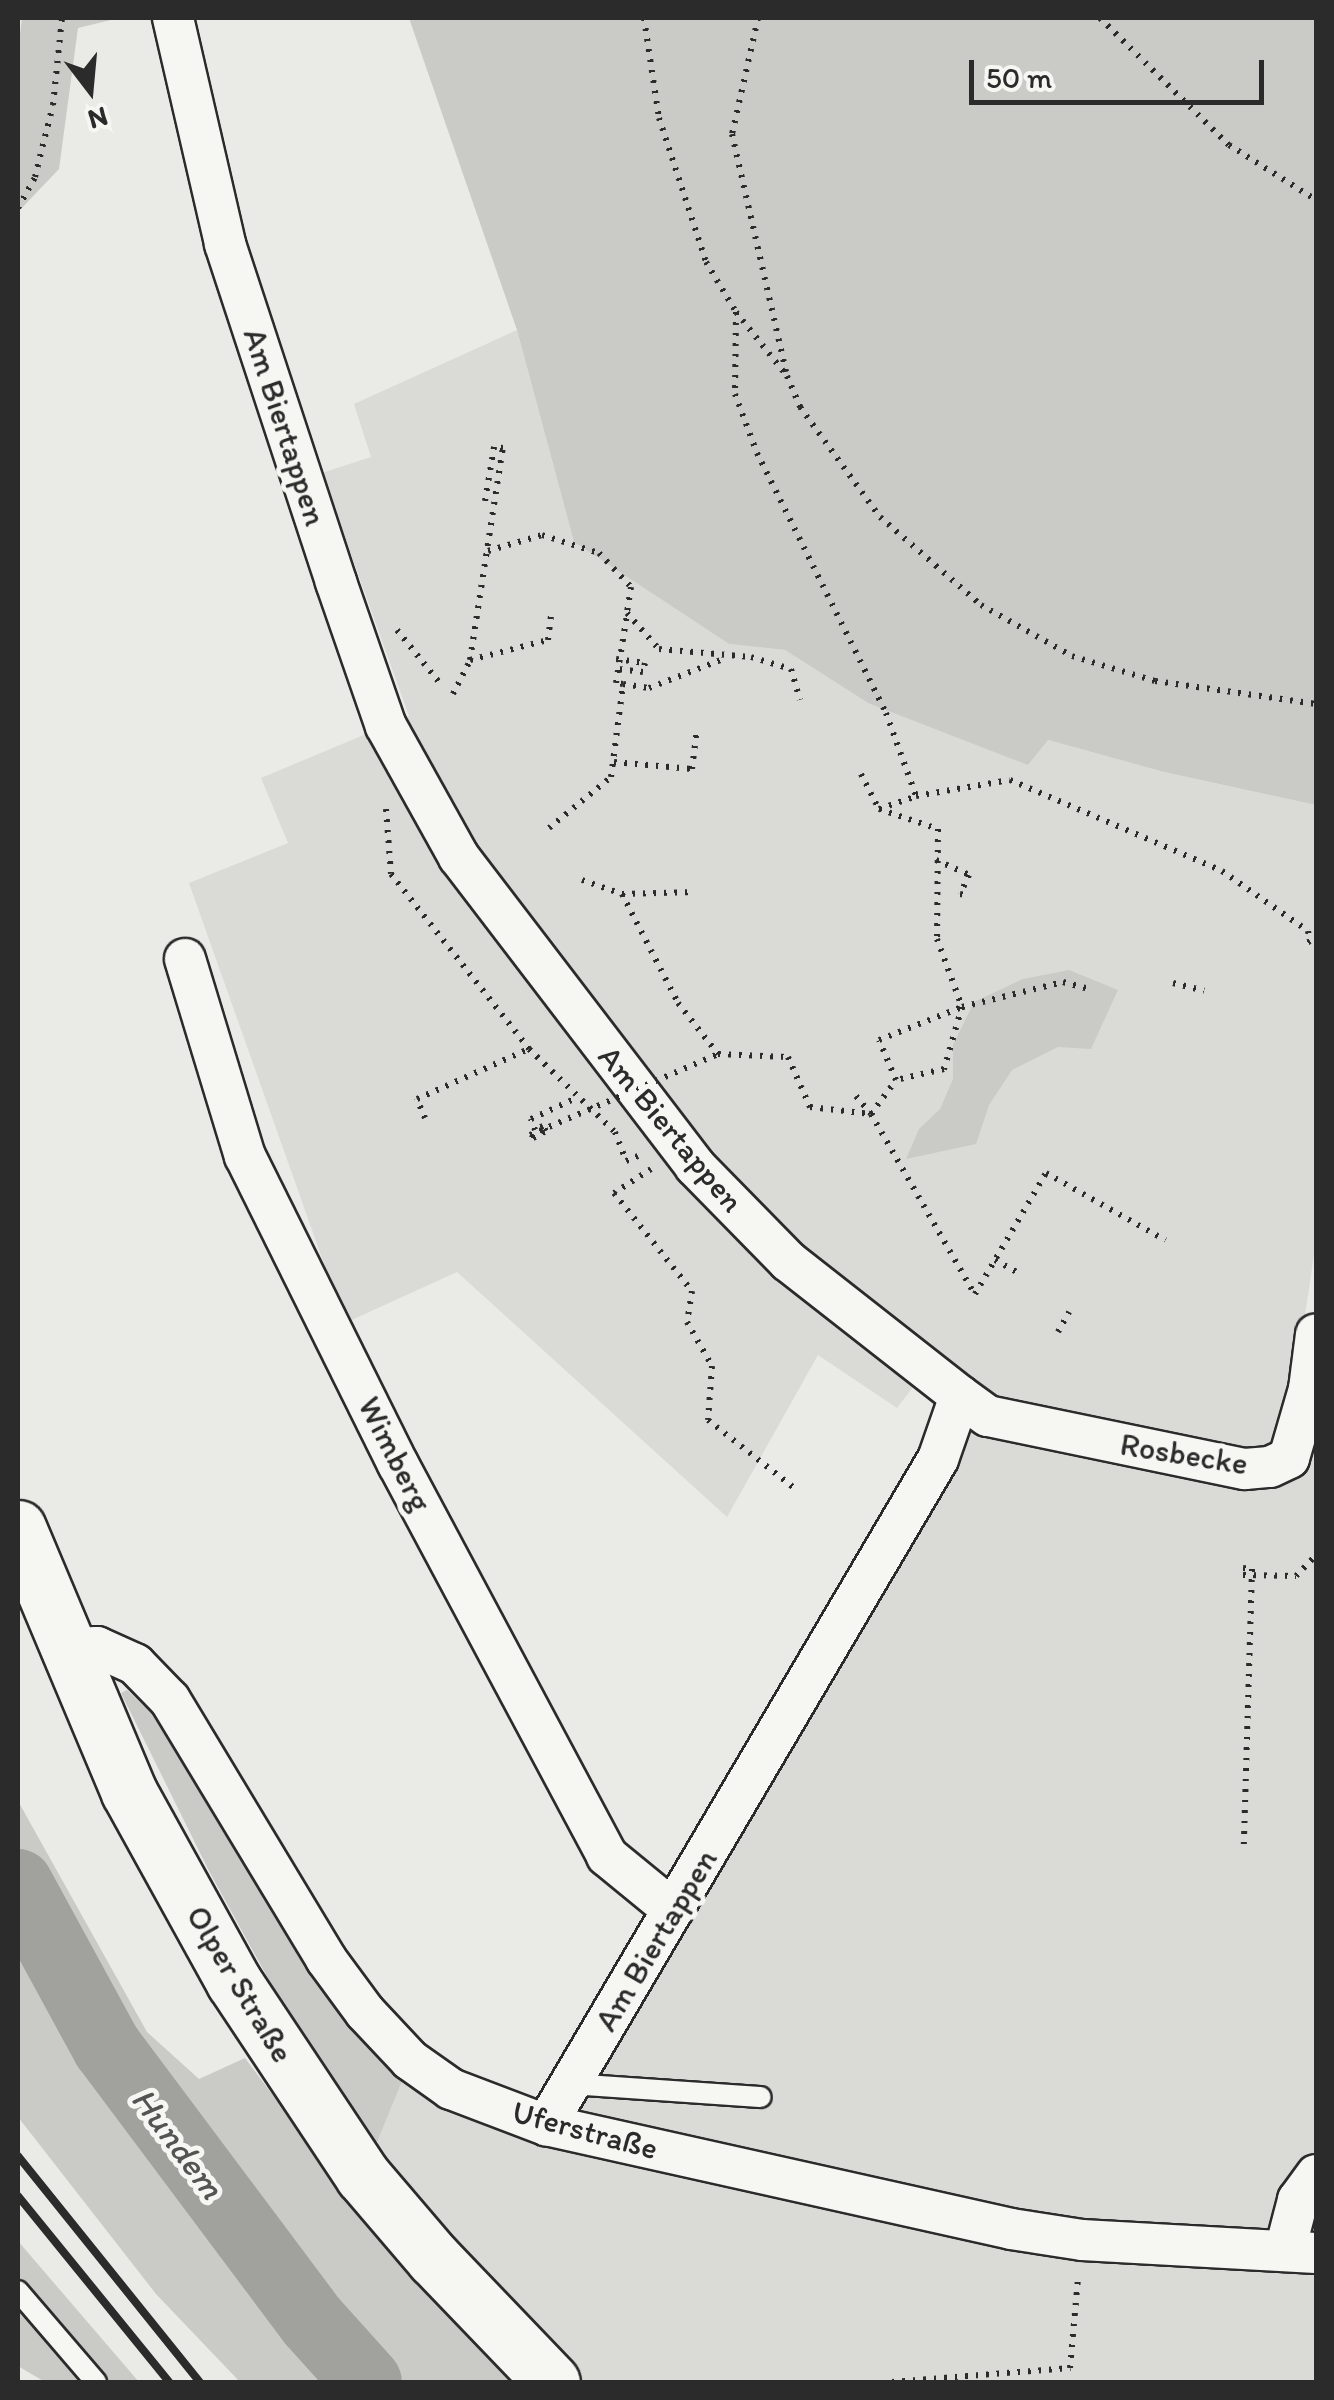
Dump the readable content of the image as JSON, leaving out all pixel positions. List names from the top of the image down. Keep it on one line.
{"streets":{"main road":["Olper Straße"],"street":["Am Biertappen","Wimberg","Rosbecke","Uferstraße"]},"crossings":[["Am Biertappen","Wimberg"],["Am Biertappen","Rosbecke"],["Am Biertappen","Uferstraße"],["Olper Straße","Uferstraße"]],"water":["Hundem"],"scale_bar":"50 m","north":"bottom"}
